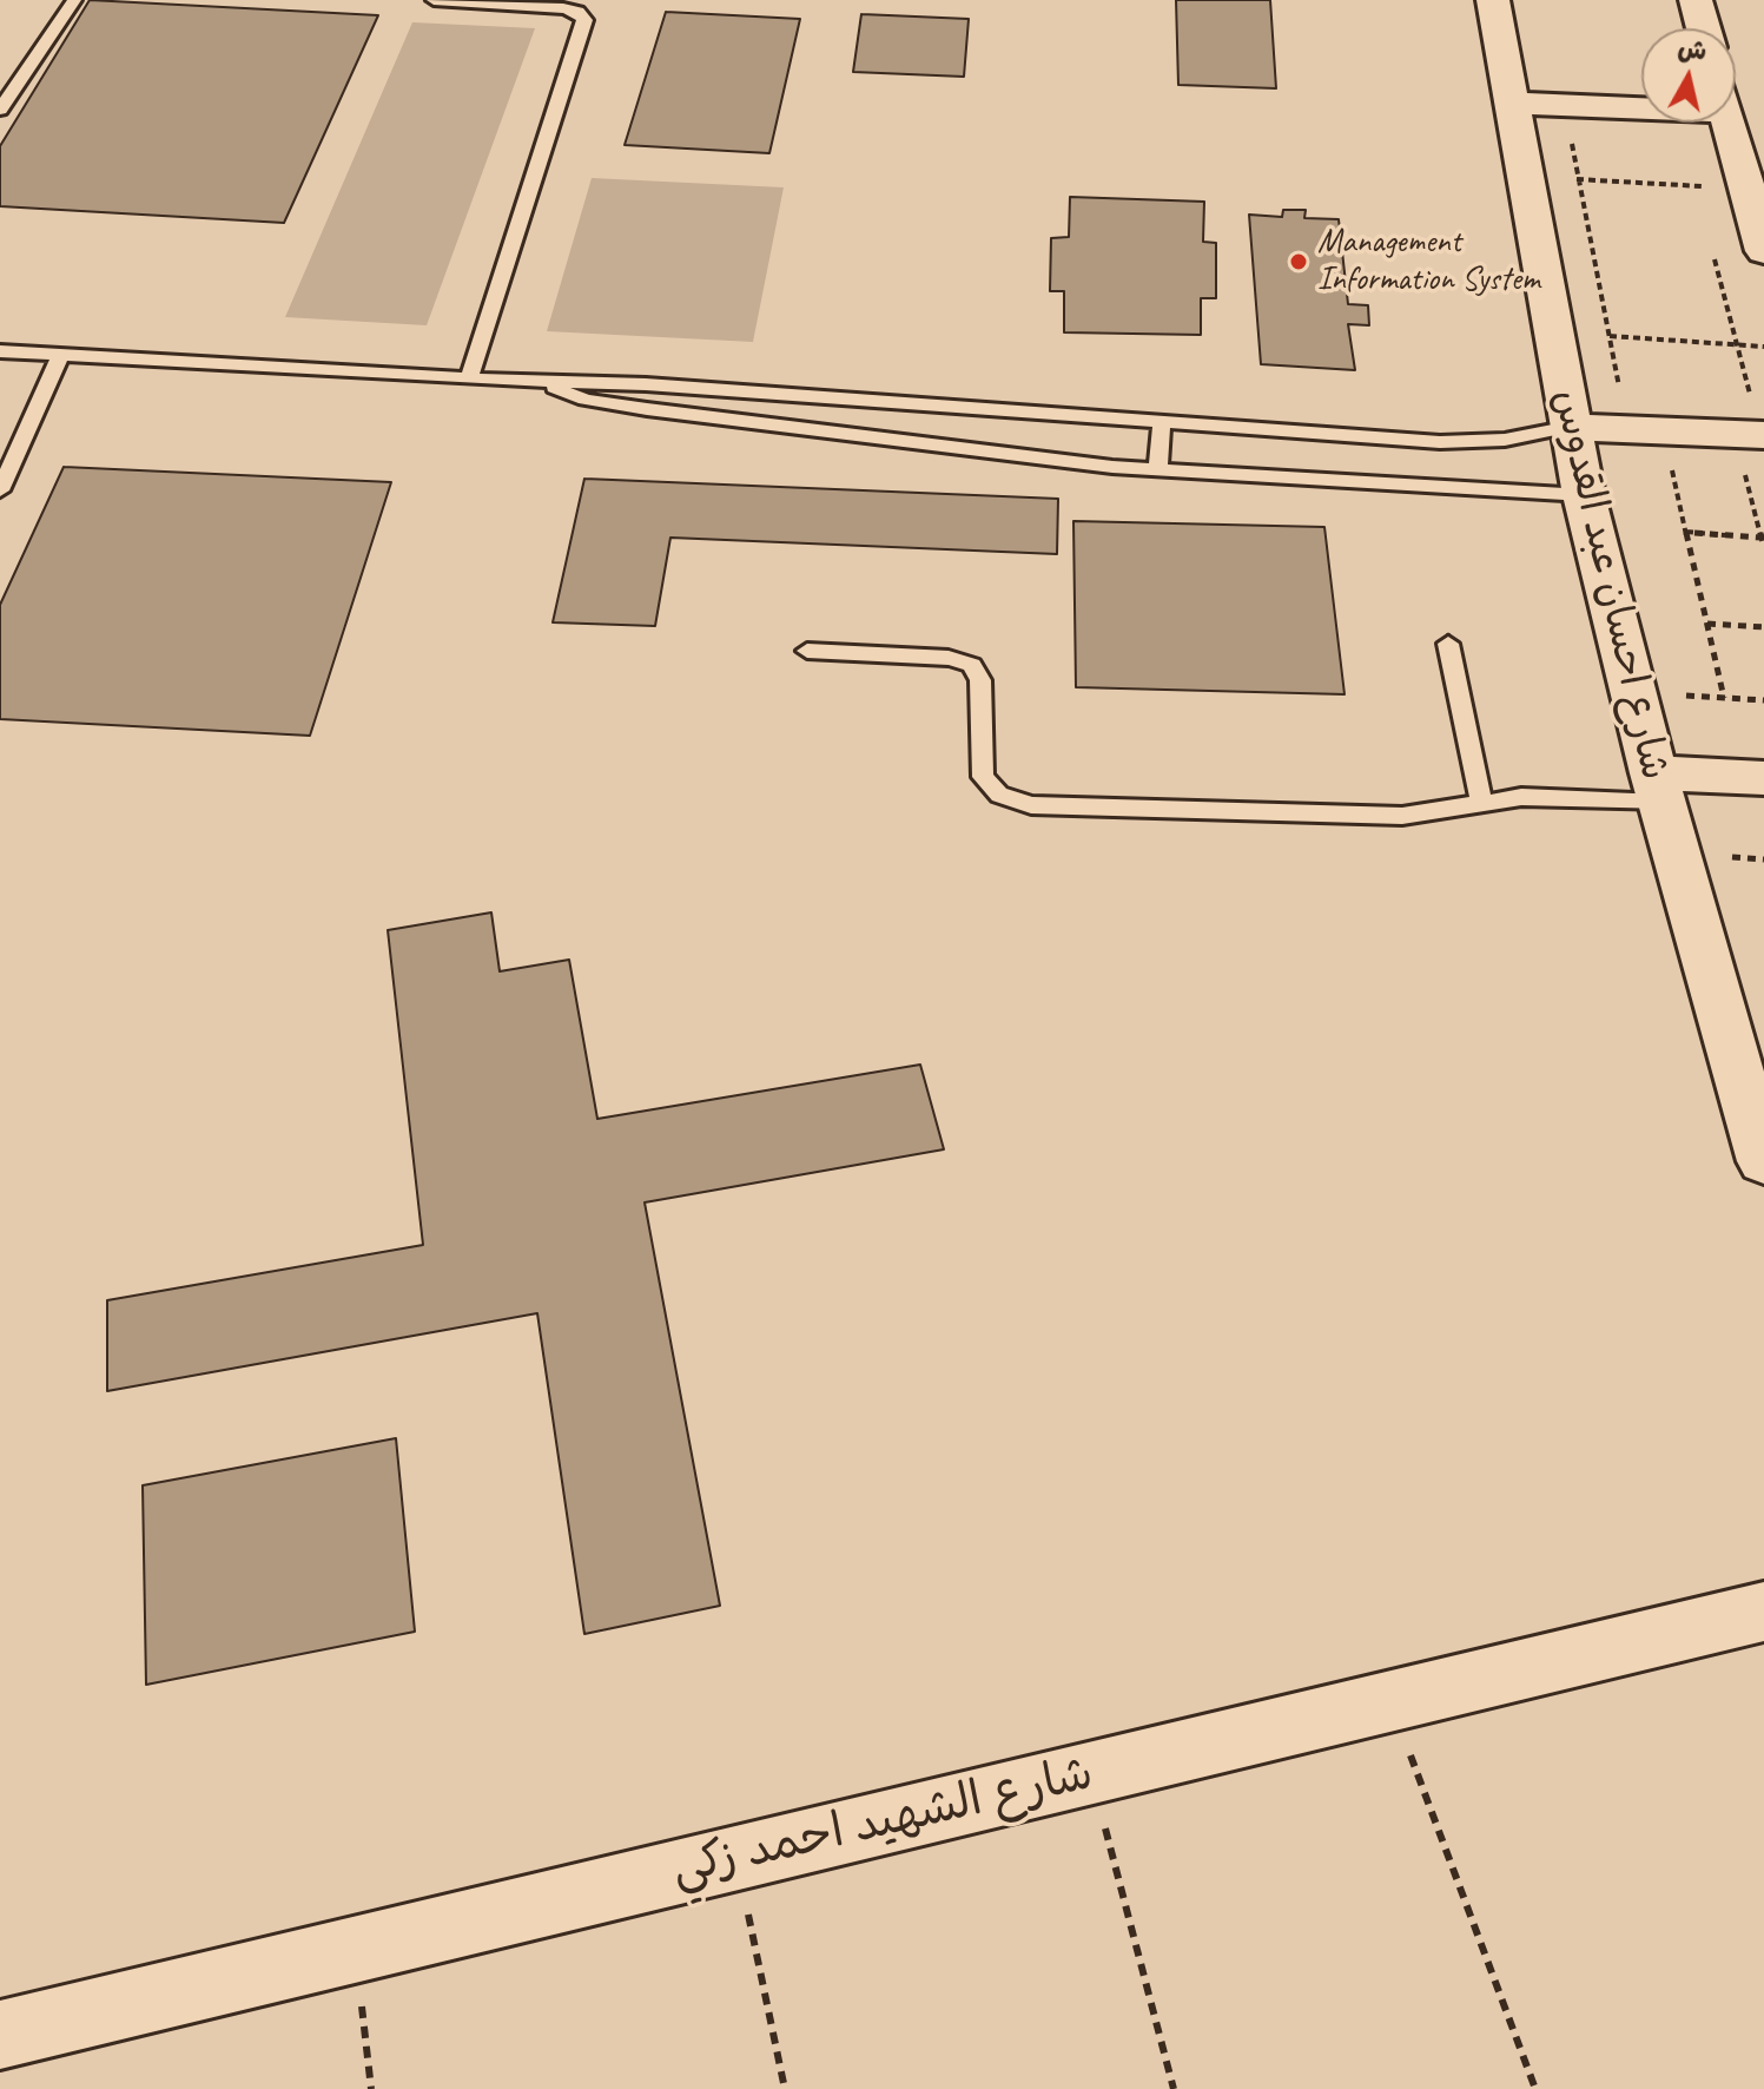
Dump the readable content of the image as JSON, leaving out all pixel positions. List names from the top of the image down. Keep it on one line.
{"streets":{"street":["شارع احسان عبد القدوس","شارع الشهيد احمد زكي"]},"places":["Management Information System"],"north":"top"}
